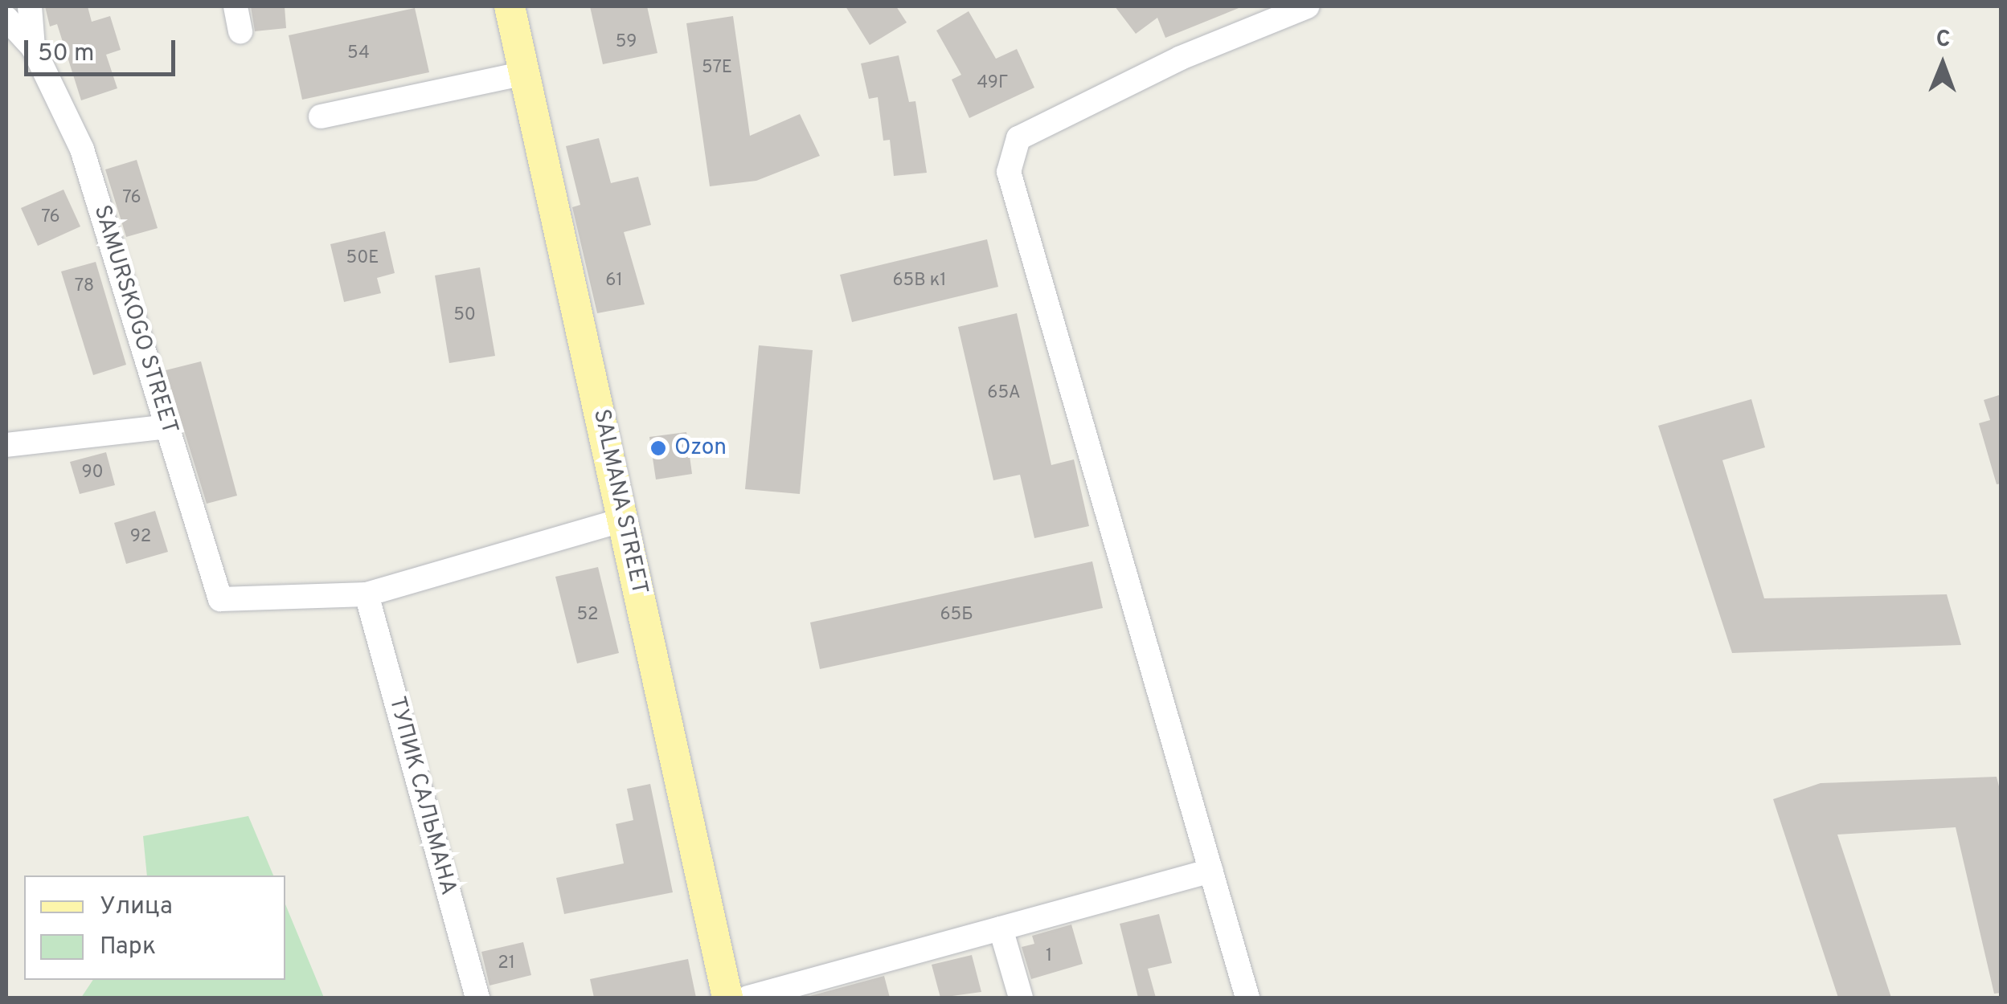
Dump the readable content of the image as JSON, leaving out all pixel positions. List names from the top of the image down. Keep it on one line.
{"streets":{"main road":["SALMANA STREET"],"street":["SAMURSKOGO STREET","ТУПИК САЛЬМАНА"]},"crossings":[["SAMURSKOGO STREET","ТУПИК САЛЬМАНА"]],"places":["Ozon"],"house_numbers":["59","54","57Е","49Г","76","76","50Е","61","65В к1","78","50","65А","90","92","52","65Б","1","21"],"legend":["Улица","Парк"],"scale_bar":"50 m","north":"top"}
